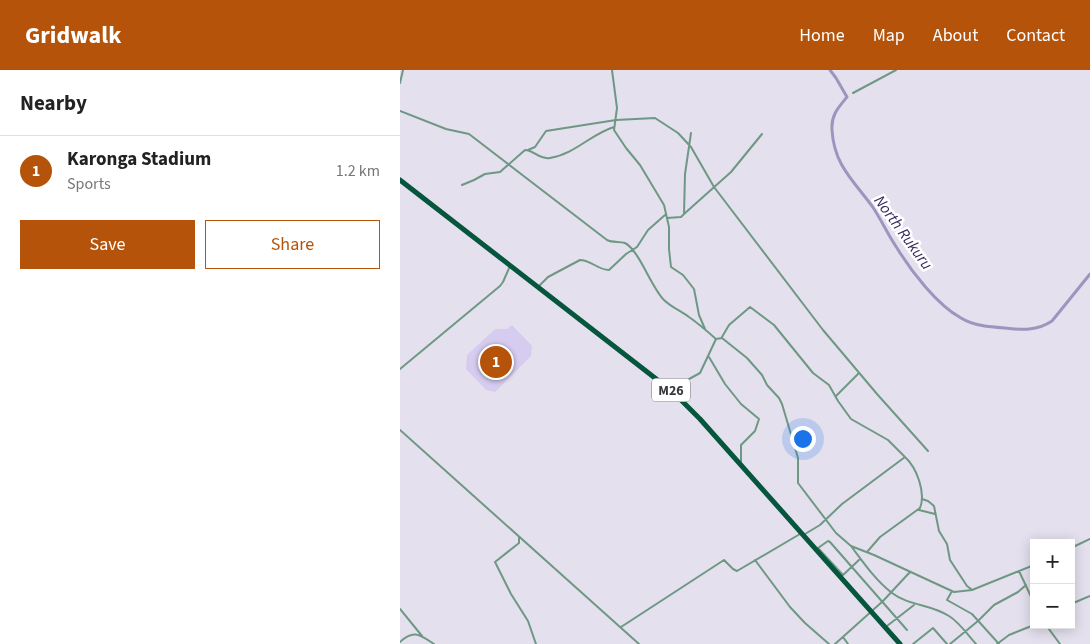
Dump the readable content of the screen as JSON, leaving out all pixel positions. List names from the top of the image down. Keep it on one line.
{"streets":{"main road":["M26"]},"water":["North Rukuru"],"page":{"header":"Gridwalk","nav":["Home","Map","About","Contact"],"heading":"Nearby","list":[{"mark":"1","name":"Karonga Stadium","note":"Sports","value":"1.2 km"}],"buttons":["Save","Share"],"pins":"1","map_buttons":["+","−"]}}
